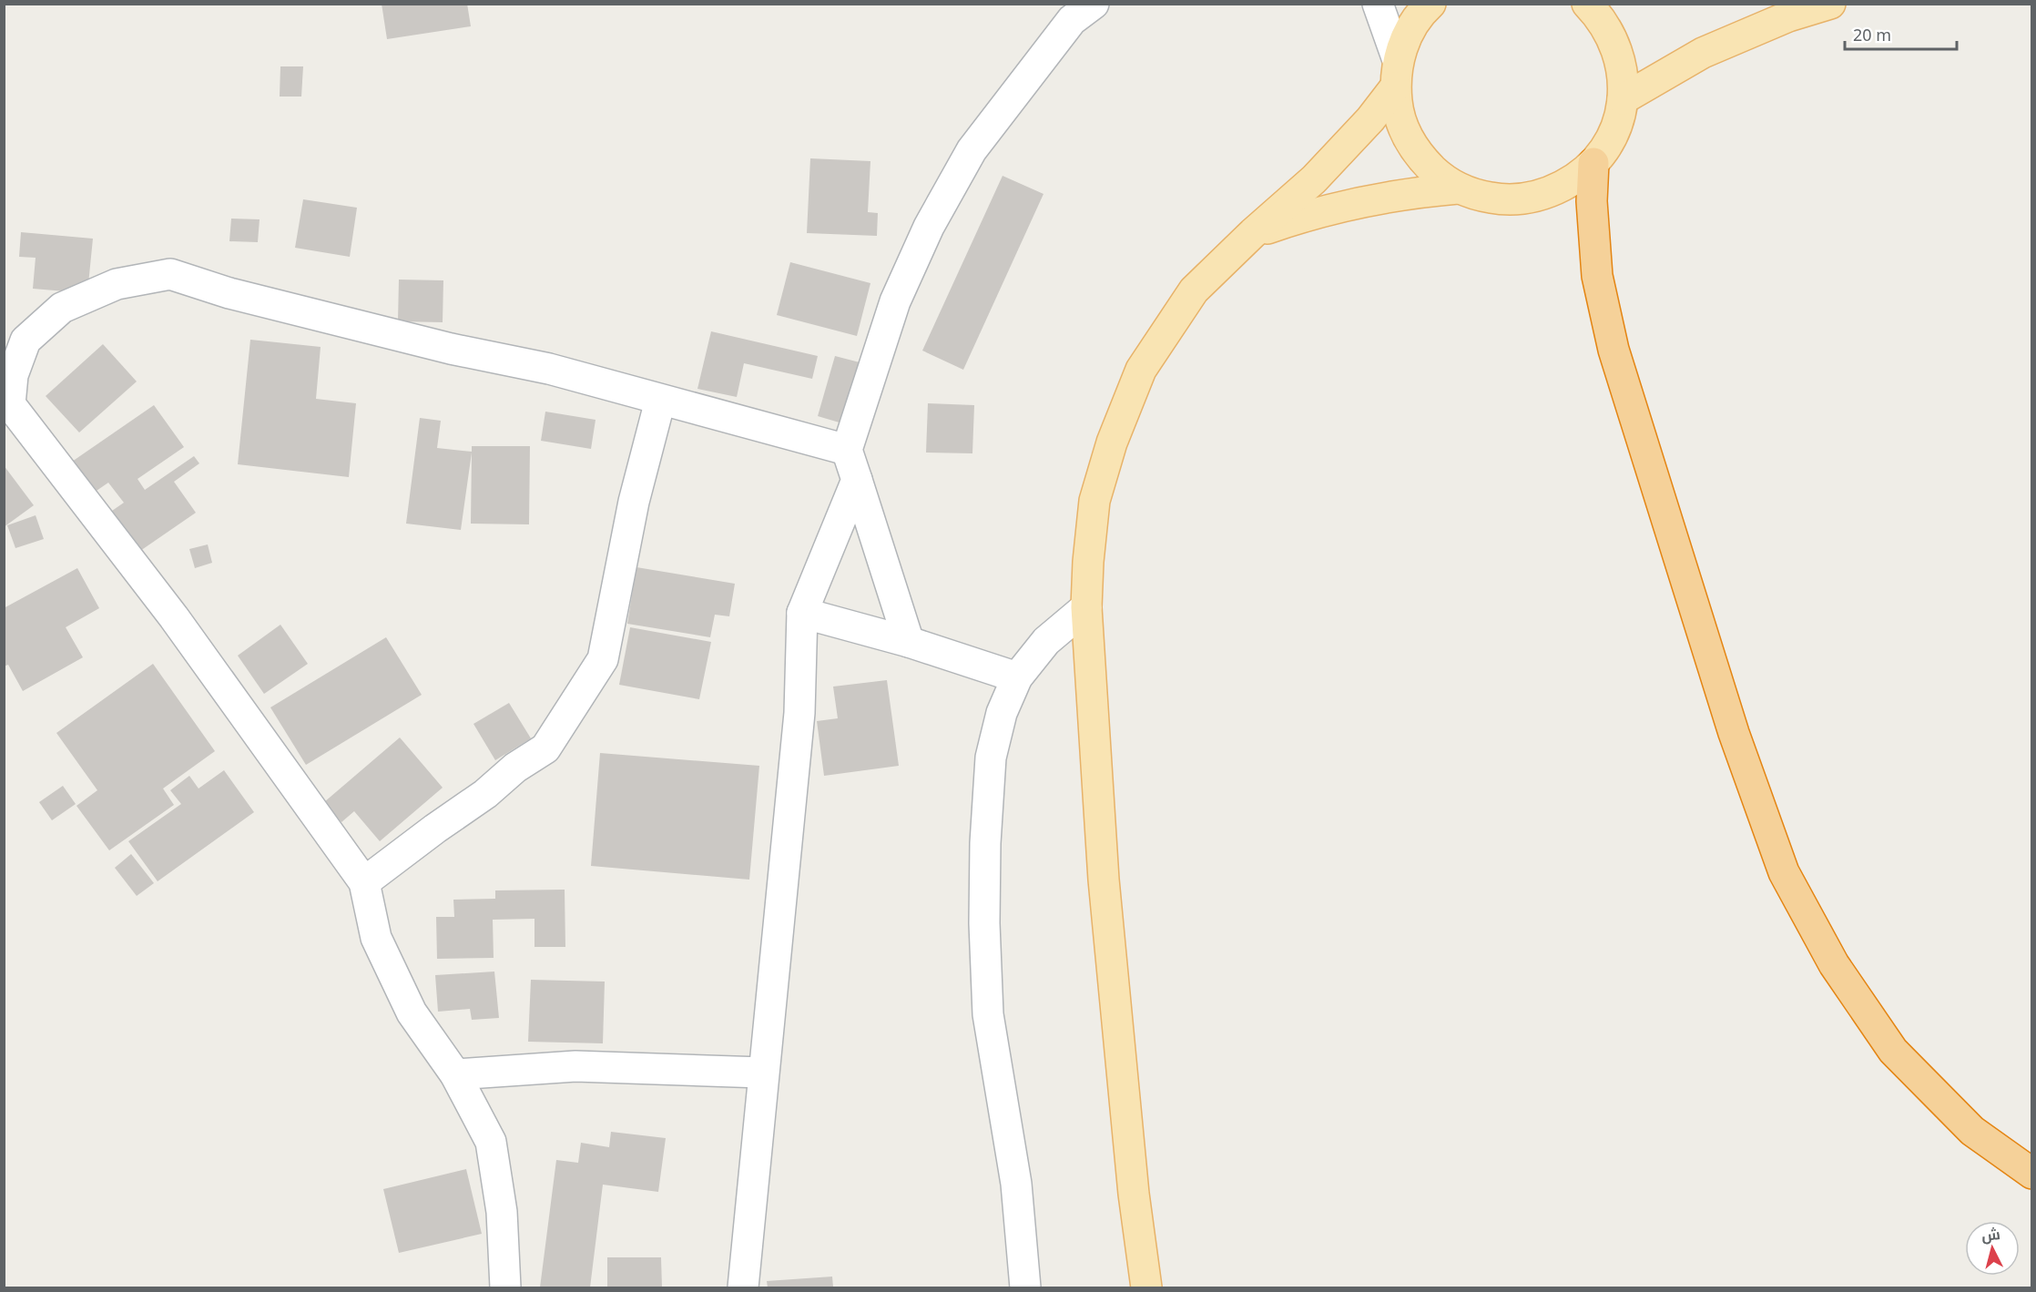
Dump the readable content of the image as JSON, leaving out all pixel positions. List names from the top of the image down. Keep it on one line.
{"scale_bar":"20 m","north":"top"}
